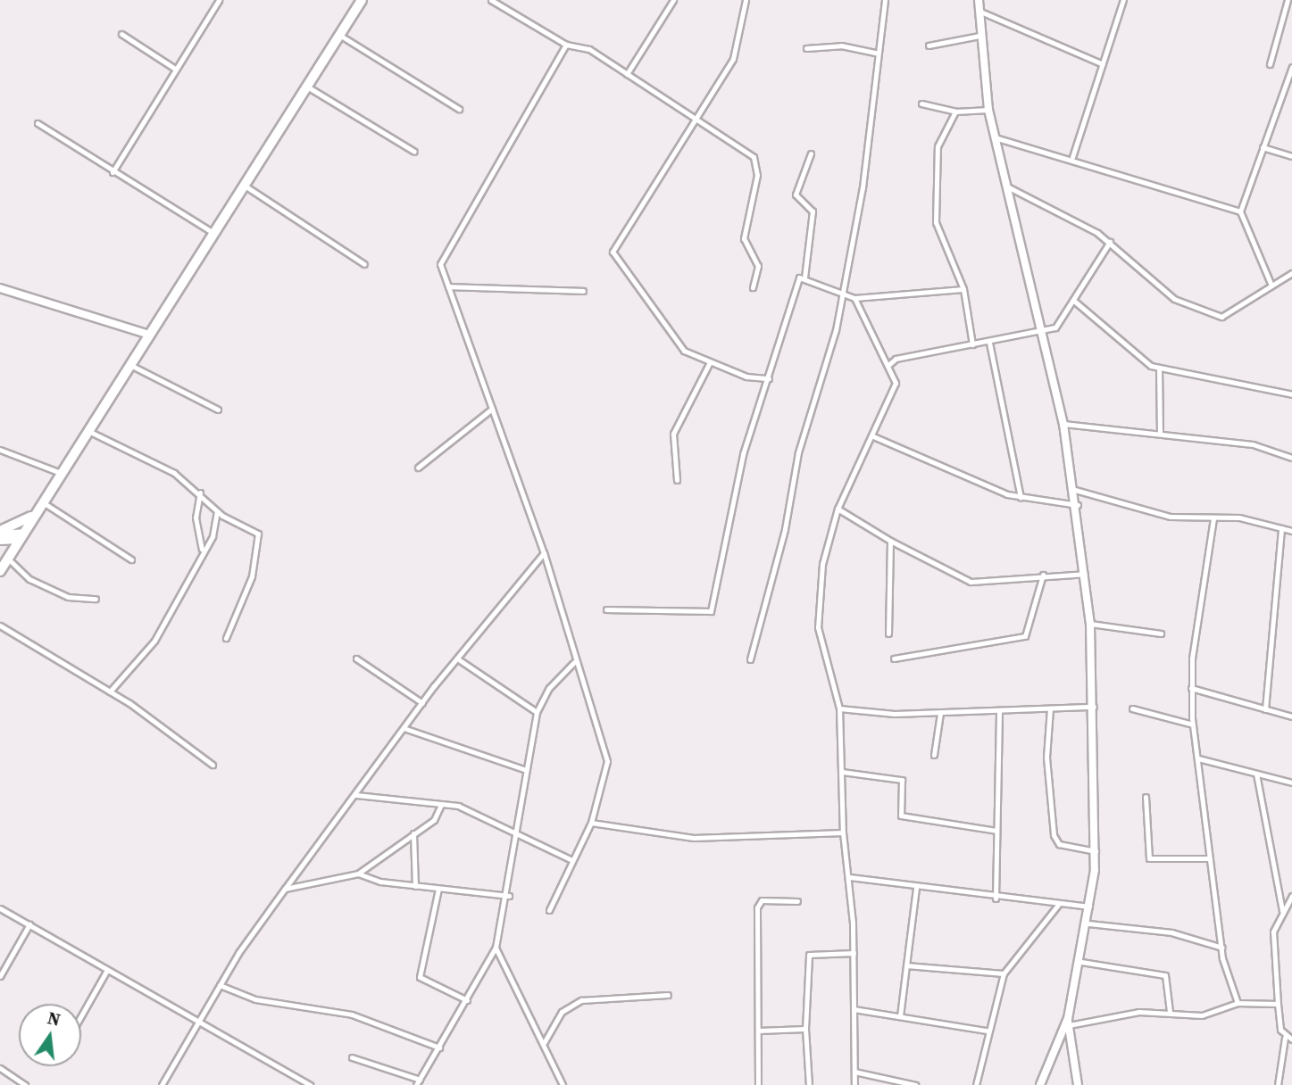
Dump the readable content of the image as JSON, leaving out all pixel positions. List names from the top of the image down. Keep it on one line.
{"north":"top"}
